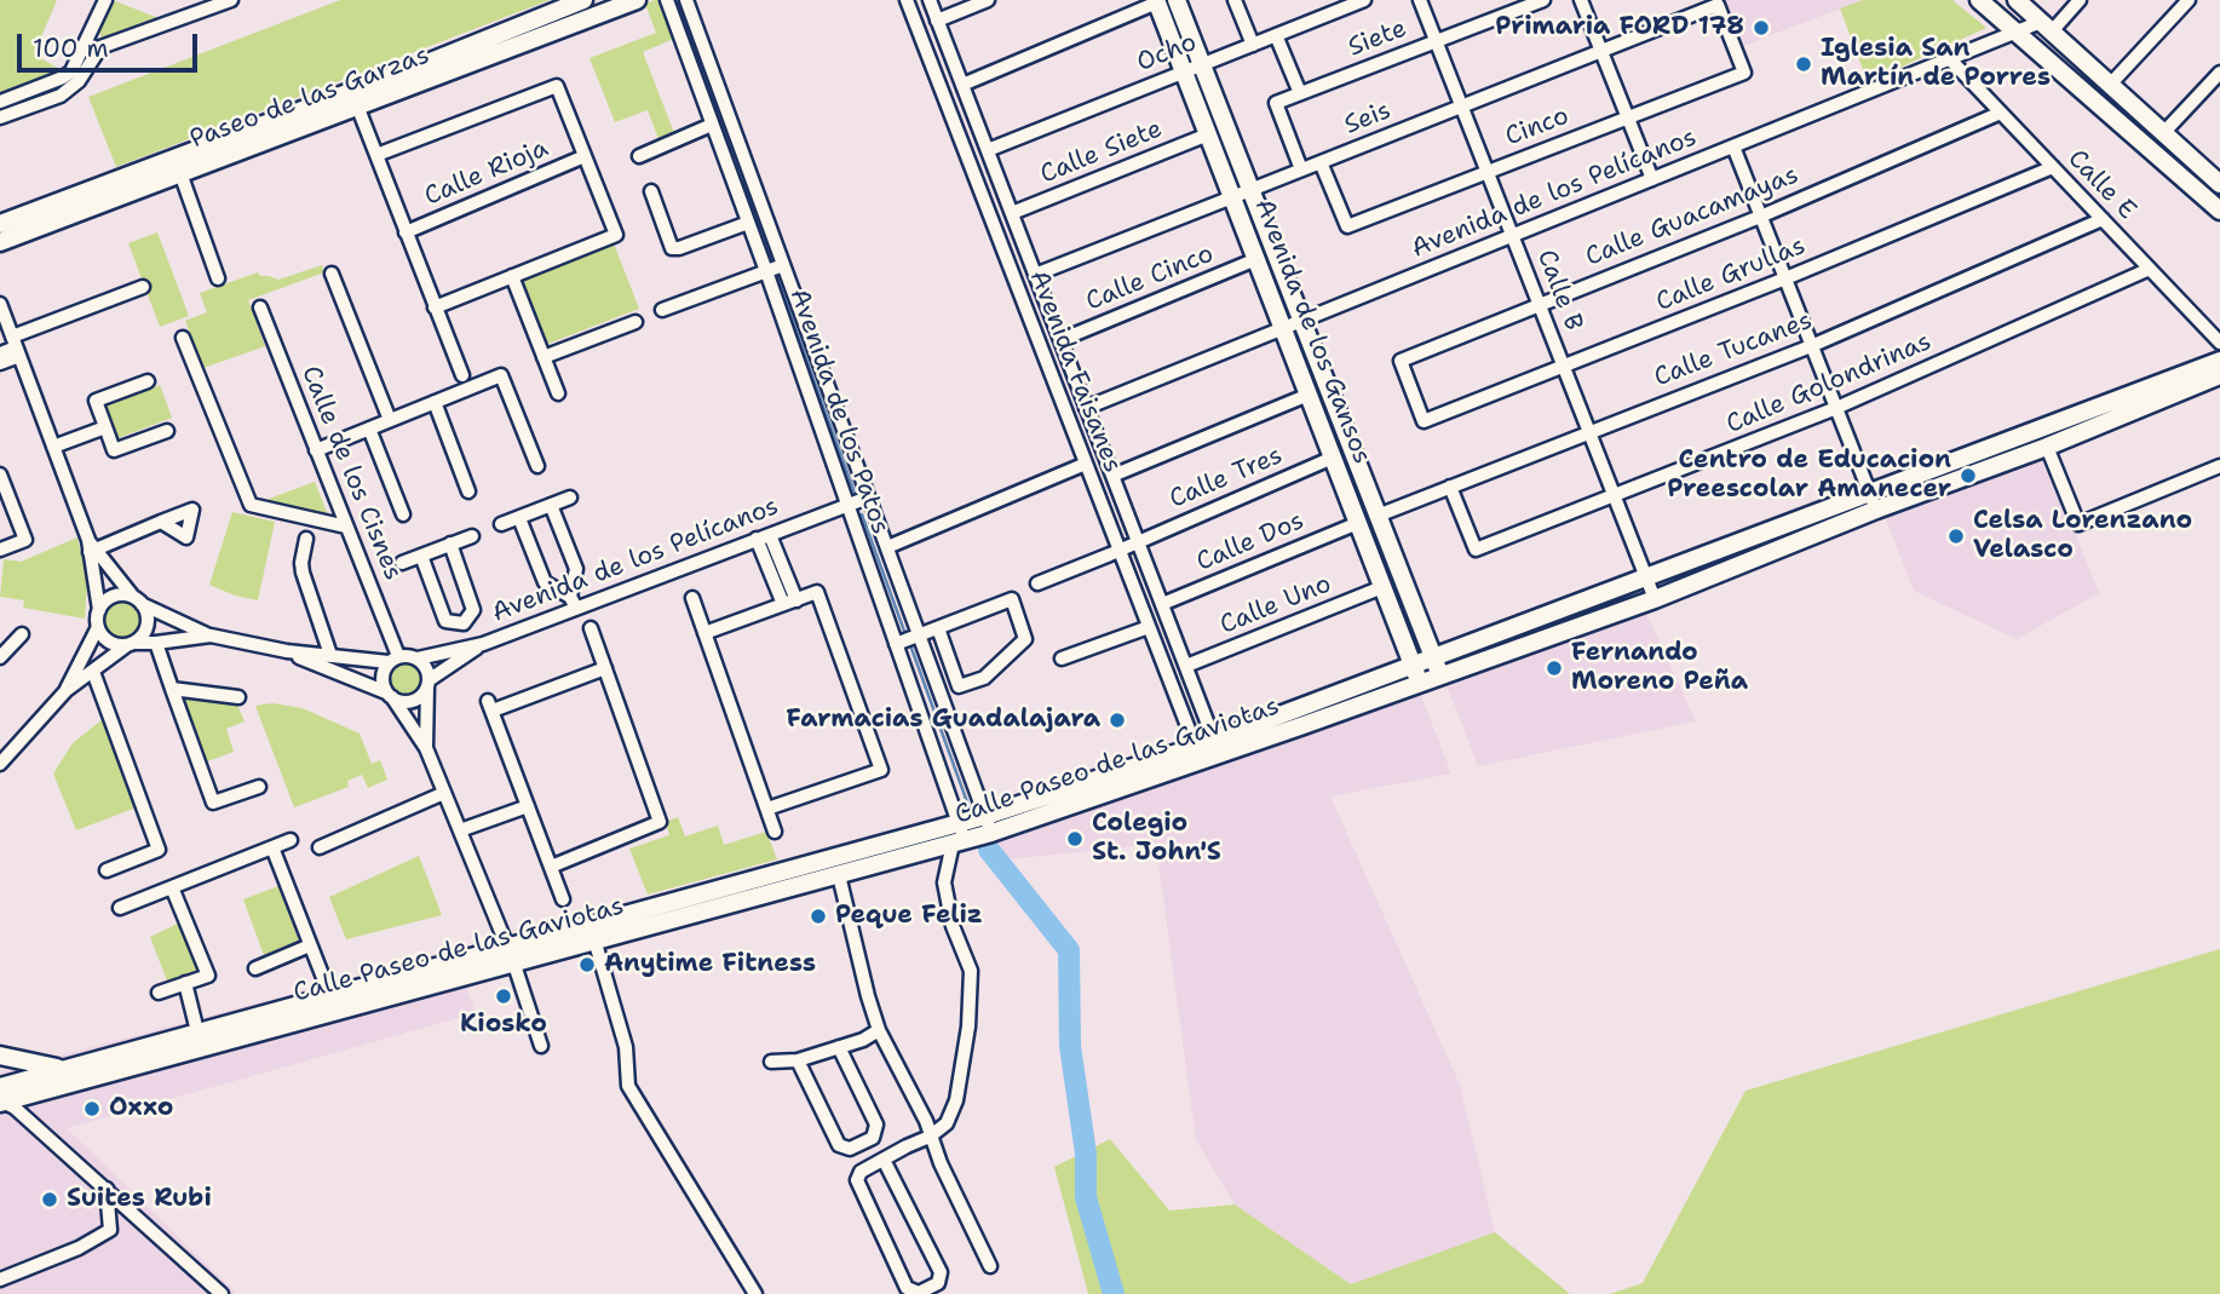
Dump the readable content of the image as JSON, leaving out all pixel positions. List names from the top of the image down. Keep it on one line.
{"streets":{"main road":["Paseo de las Garzas","Avenida de los Gansos","Calle Paseo de las Gaviotas"],"street":["Siete","Ocho","Seis","Cinco","Calle Siete","Calle Rioja","Calle E","Avenida de los Pelícanos","Calle Guacamayas","Calle Grullas","Calle Cinco","Calle B","Calle Tucanes","Avenida Faisanes","Calle Golondrinas","Avenida de los Patos","Calle de los Cisnes","Calle Tres","Calle Dos","Calle Uno"]},"crossings":[["Siete","Seis"],["Siete","Calle B"],["Ocho","Avenida de los Gansos"],["Ocho","Avenida Faisanes"],["Seis","Cinco"],["Seis","Calle B"],["Seis","Avenida de los Gansos"],["Seis","Avenida Faisanes"],["Cinco","Calle B"],["Calle Siete","Avenida de los Gansos"],["Calle Siete","Avenida Faisanes"],["Calle E","Avenida de los Pelícanos"],["Calle E","Calle Guacamayas"],["Calle E","Calle Grullas"],["Calle E","Calle Tucanes"],["Calle E","Calle Golondrinas"],["Avenida de los Pelícanos","Calle B"],["Avenida de los Pelícanos","Avenida de los Gansos"],["Avenida de los Pelícanos","Avenida Faisanes"],["Avenida de los Pelícanos","Avenida de los Patos"],["Avenida de los Pelícanos","Calle de los Cisnes"],["Calle Guacamayas","Calle Grullas"],["Calle Guacamayas","Calle B"],["Calle Grullas","Calle B"],["Calle Cinco","Avenida de los Gansos"],["Calle Cinco","Avenida Faisanes"],["Calle B","Calle Tucanes"],["Calle B","Calle Golondrinas"],["Calle B","Calle Paseo de las Gaviotas"],["Avenida de los Gansos","Calle Tres"],["Avenida de los Gansos","Calle Dos"],["Avenida de los Gansos","Calle Uno"],["Avenida de los Gansos","Calle Paseo de las Gaviotas"],["Calle Tucanes","Calle Golondrinas"],["Avenida Faisanes","Calle Tres"],["Avenida Faisanes","Calle Dos"],["Avenida Faisanes","Calle Uno"],["Avenida Faisanes","Calle Paseo de las Gaviotas"],["Avenida de los Patos","Calle Paseo de las Gaviotas"]],"places":["Primaria FORD 178","Iglesia San Martín de Porres","Centro de Educacion Preescolar Amanecer","Celsa Lorenzano Velasco","Fernando Moreno Peña","Farmacias Guadalajara","Colegio St. John'S","Peque Feliz","Anytime Fitness","Kiosko","Oxxo","Suites Rubi"],"scale_bar":"100 m"}
